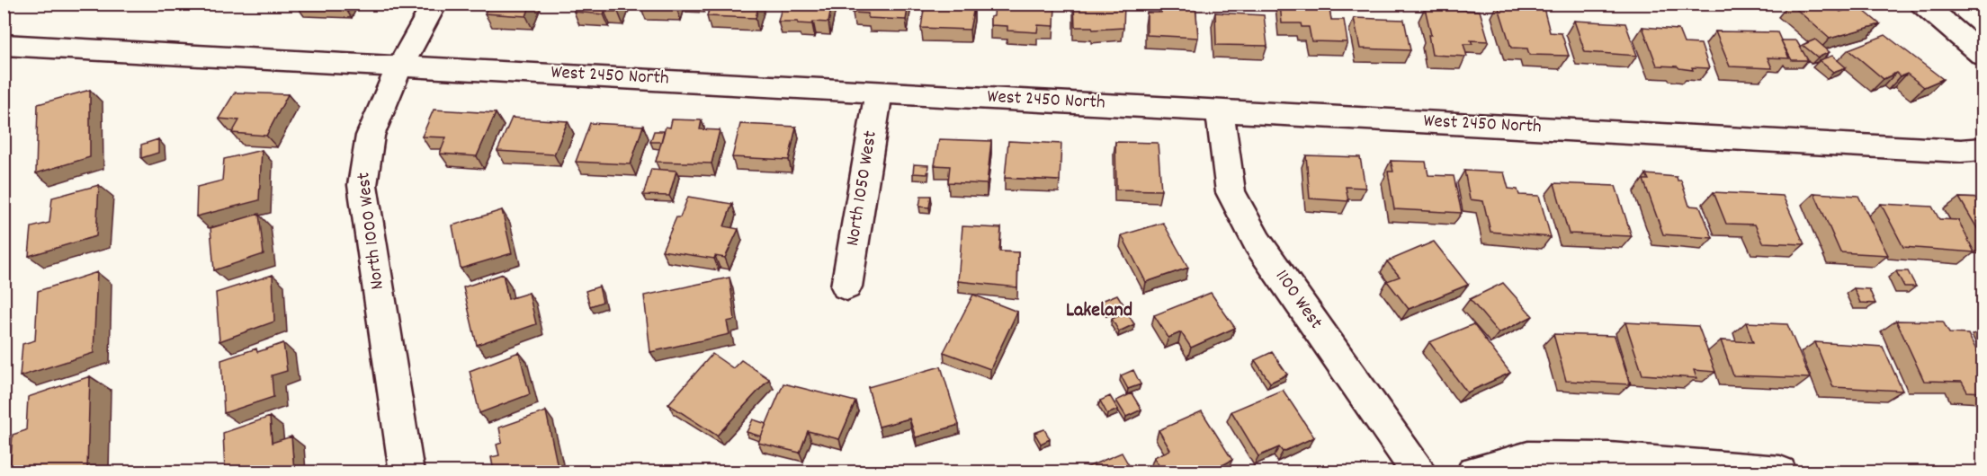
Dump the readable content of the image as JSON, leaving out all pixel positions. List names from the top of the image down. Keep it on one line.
{"streets":{"street":["West 2450 North","North 1050 West","North 1000 West","1100 West"]},"crossings":[["West 2450 North","North 1050 West"],["West 2450 North","North 1000 West"],["West 2450 North","1100 West"]],"districts":["Lakeland"]}
